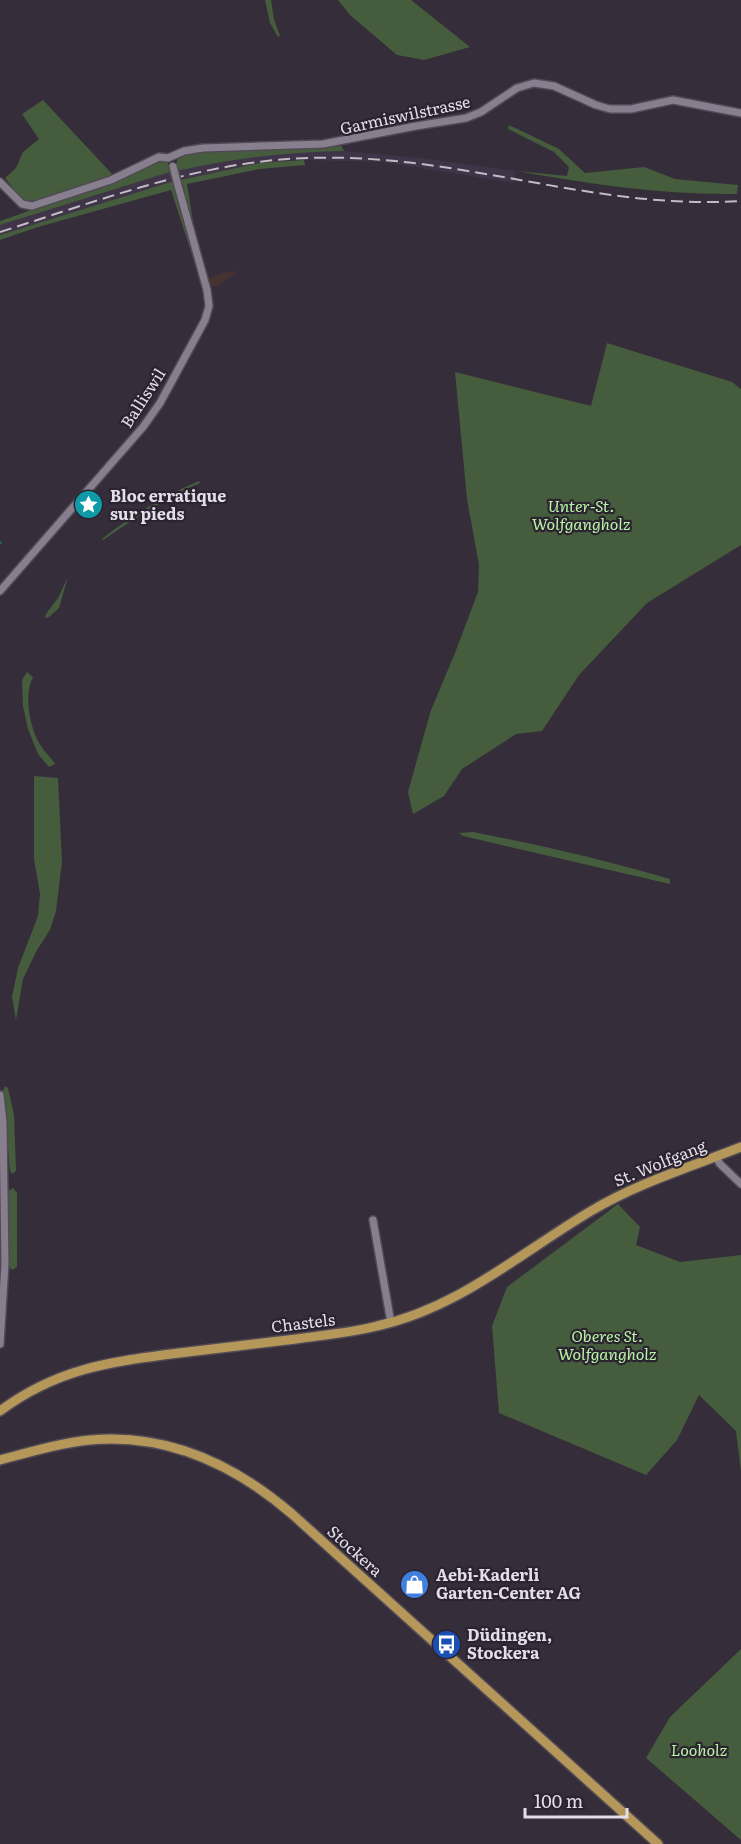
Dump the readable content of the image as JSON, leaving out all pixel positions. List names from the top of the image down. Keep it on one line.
{"streets":{"main road":["St. Wolfgang","Chastels","Stockera"],"street":["Garmiswilstrasse","Balliswil"]},"crossings":[["Garmiswilstrasse","Balliswil"],["St. Wolfgang","Chastels"]],"parks":["Unter-St. Wolfgangholz","Oberes St. Wolfgangholz","Looholz"],"places":{"place":["Bloc erratique sur pieds"],"shop":["Aebi-Kaderli Garten-Center AG"],"bus stop":["Düdingen, Stockera"]},"scale_bar":"100 m"}
